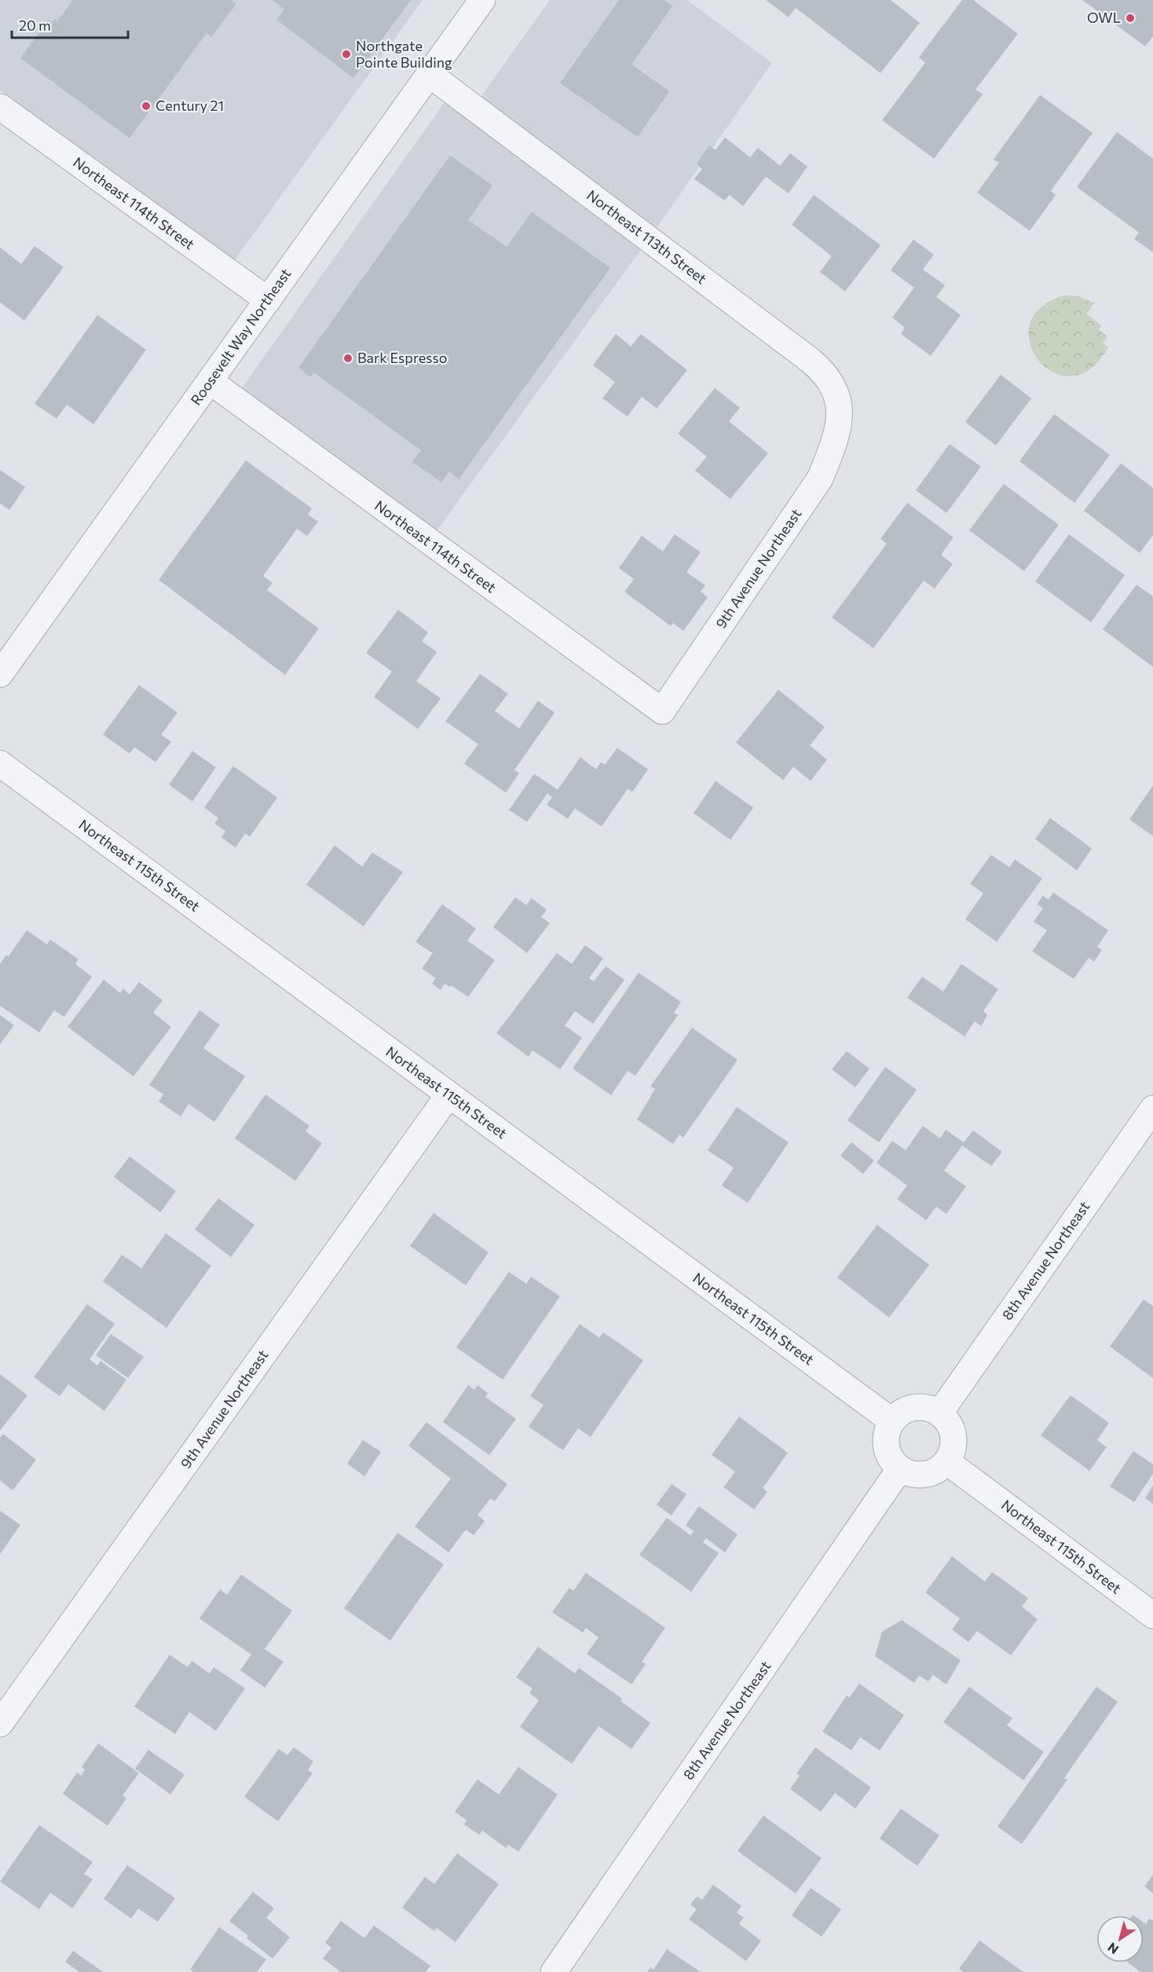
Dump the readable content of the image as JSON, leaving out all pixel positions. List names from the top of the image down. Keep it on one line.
{"streets":{"street":["Northeast 114th Street","Northeast 113th Street","Roosevelt Way Northeast","9th Avenue Northeast","Northeast 115th Street","8th Avenue Northeast"]},"crossings":[["Northeast 114th Street","Roosevelt Way Northeast"],["Northeast 114th Street","9th Avenue Northeast"],["Northeast 113th Street","Roosevelt Way Northeast"],["Northeast 113th Street","9th Avenue Northeast"],["9th Avenue Northeast","Northeast 115th Street"],["Northeast 115th Street","8th Avenue Northeast"]],"places":["OWL","Northgate Pointe Building","Century 21","Bark Espresso"],"scale_bar":"20 m","north":"bottom left"}
